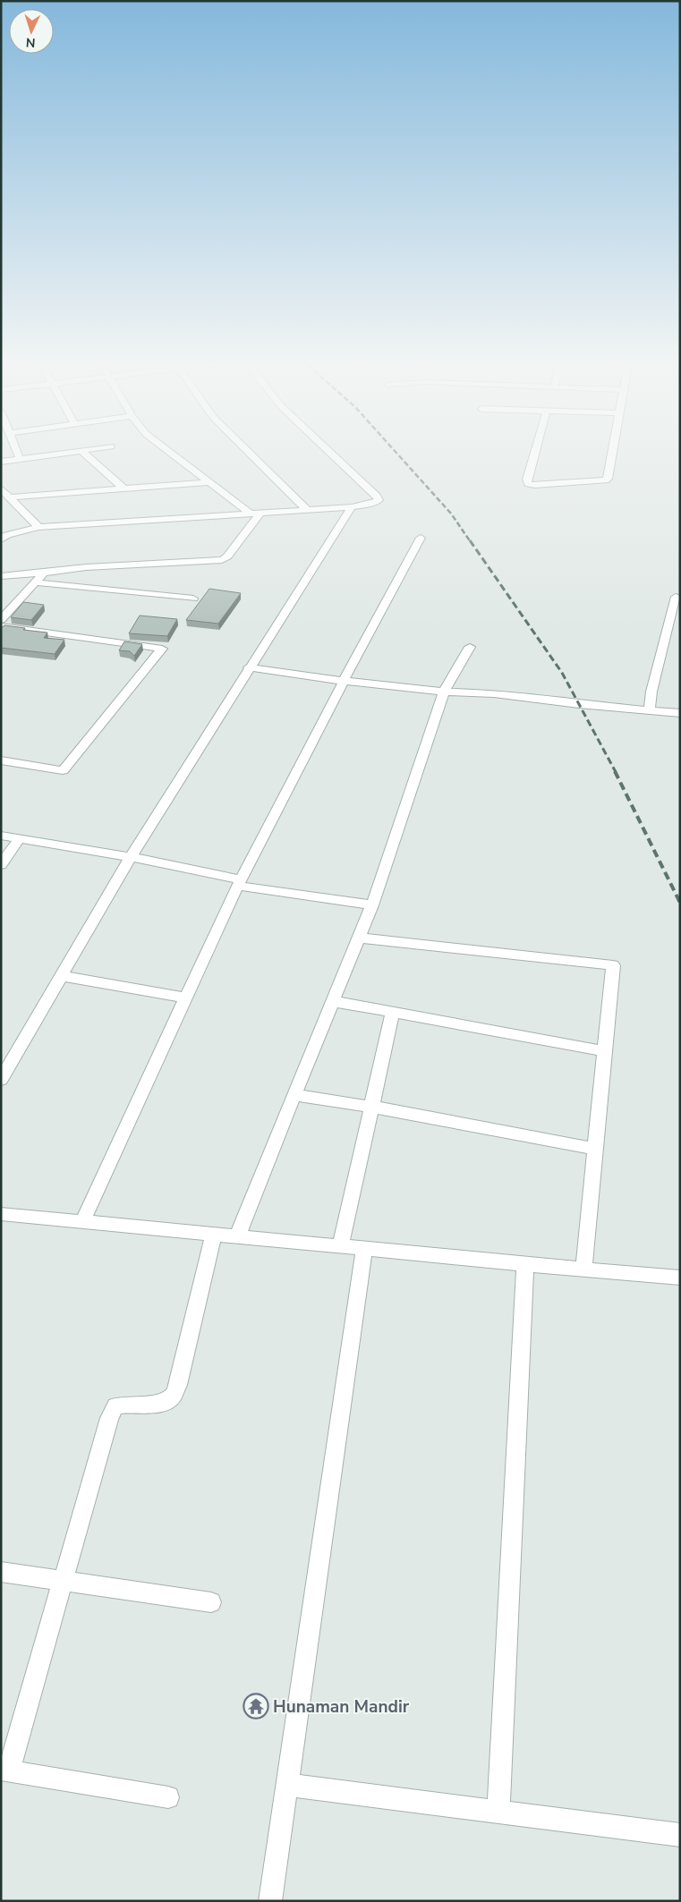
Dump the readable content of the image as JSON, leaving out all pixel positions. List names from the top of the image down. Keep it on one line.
{"places":{"temple":["Hunaman Mandir"]},"north":"bottom"}
